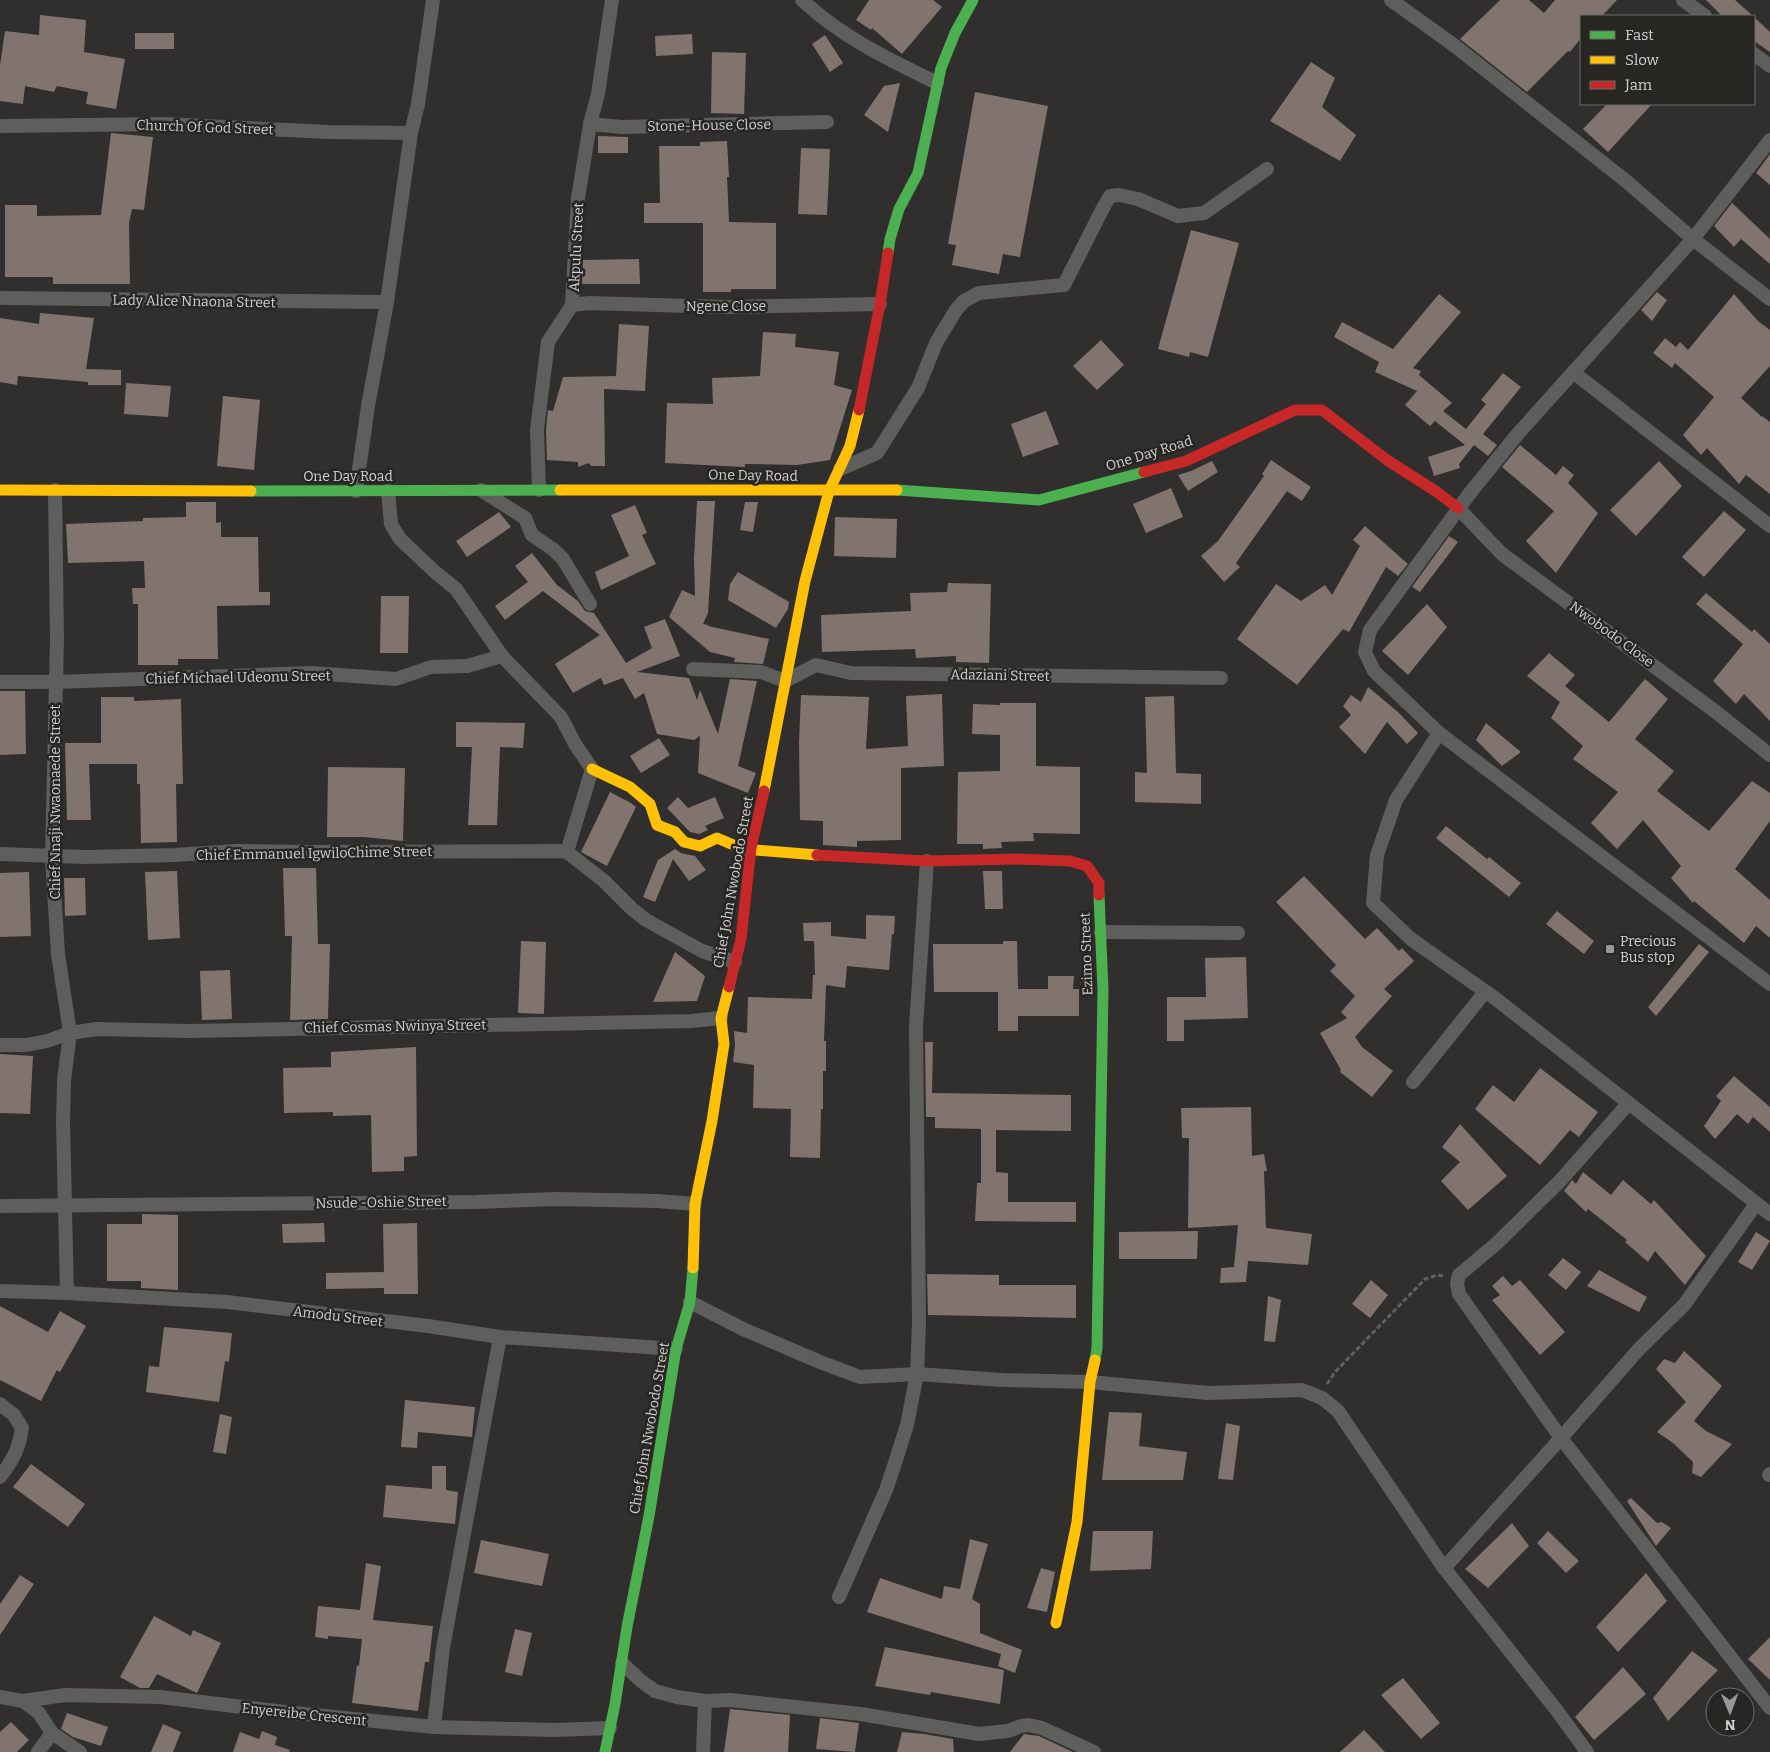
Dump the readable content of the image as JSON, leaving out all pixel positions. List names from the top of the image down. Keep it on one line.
{"streets":{"street":["Stone-House Close","Church Of God Street","Akpulu Street","Lady Alice Nnaona Street","Ngene Close","One Day Road","Nwobodo Close","Adaziani Street","Chief Michael Udeonu Street","Chief Nnaji Nwaonaede Street","Chief Emmanuel IgwiloChime Street","Chief John Nwobodo Street","Ezimo Street","Chief Cosmas Nwinya Street","Nsude -Oshie Street","Amodu Street","Enyereibe Crescent"]},"crossings":[["Stone-House Close","Akpulu Street"],["Akpulu Street","Ngene Close"],["Akpulu Street","One Day Road"],["Ngene Close","Chief John Nwobodo Street"],["One Day Road","Nwobodo Close"],["One Day Road","Chief Nnaji Nwaonaede Street"],["One Day Road","Chief John Nwobodo Street"],["Adaziani Street","Chief John Nwobodo Street"],["Chief Michael Udeonu Street","Chief Nnaji Nwaonaede Street"],["Chief Nnaji Nwaonaede Street","Chief Emmanuel IgwiloChime Street"],["Chief Nnaji Nwaonaede Street","Chief Cosmas Nwinya Street"],["Chief Nnaji Nwaonaede Street","Nsude -Oshie Street"],["Chief Nnaji Nwaonaede Street","Amodu Street"],["Chief John Nwobodo Street","Ezimo Street"],["Chief John Nwobodo Street","Chief Cosmas Nwinya Street"],["Chief John Nwobodo Street","Nsude -Oshie Street"],["Chief John Nwobodo Street","Amodu Street"],["Chief John Nwobodo Street","Enyereibe Crescent"]],"places":{"transit":["Precious Bus stop"]},"legend":["Fast","Slow","Jam"],"north":"bottom"}
